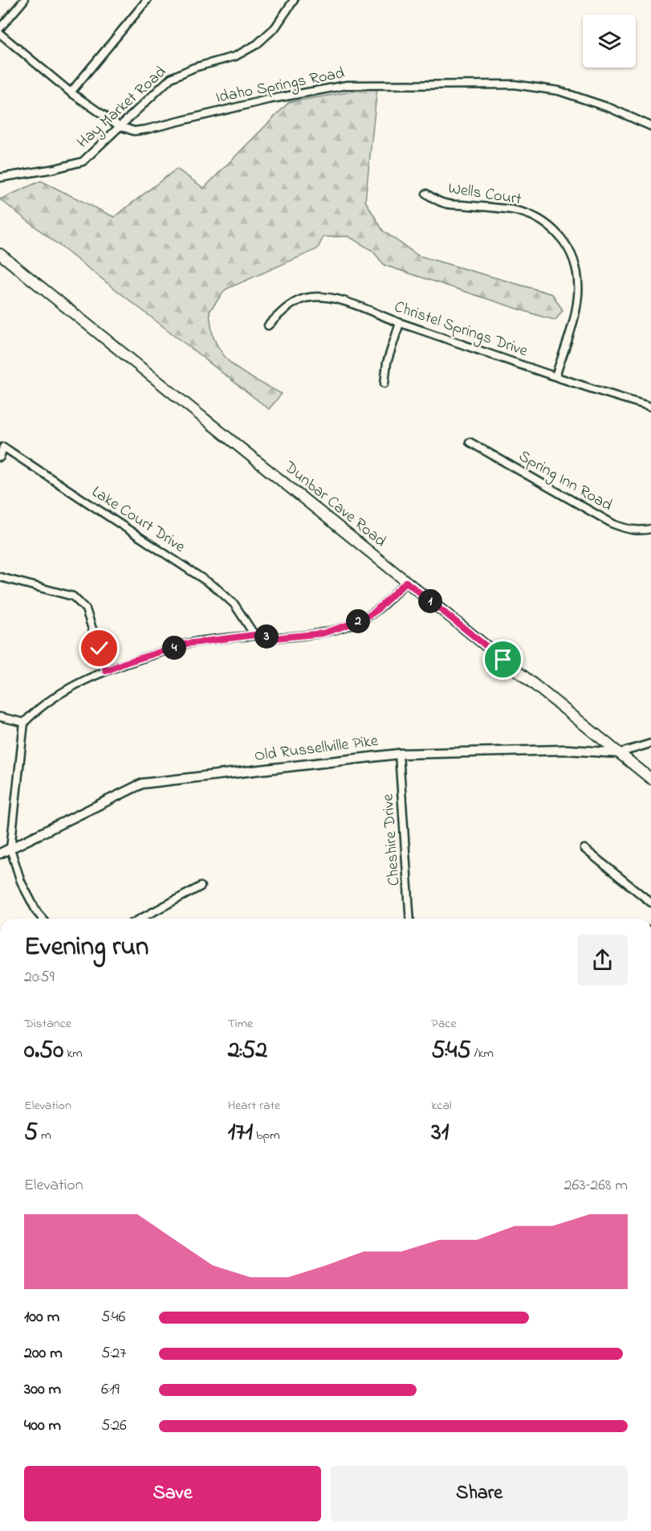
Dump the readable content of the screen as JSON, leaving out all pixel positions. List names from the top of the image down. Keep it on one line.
{"streets":{"main road":["Dunbar Cave Road"],"street":["Idaho Springs Road","Hay Market Road","Wells Court","Christel Springs Drive","Spring Inn Road","Lake Court Drive","Old Russellville Pike","Cheshire Drive"]},"crossings":[["Idaho Springs Road","Hay Market Road"],["Wells Court","Christel Springs Drive"],["Dunbar Cave Road","Old Russellville Pike"],["Old Russellville Pike","Cheshire Drive"]],"page":{"pins":["1","2","3","4"],"heading":["Evening run","20:59"],"stats":[["Distance","0.50 km"],["Time","2:52"],["Pace","5:45 /km"],["Elevation","5 m"],["Heart rate","171 bpm"],["kcal","31"]],"chart":["Elevation","263–268 m"],"list":[{"name":"100 m","note":"5:46"},{"name":"200 m","note":"5:27"},{"name":"300 m","note":"6:19"},{"name":"400 m","note":"5:26"}],"buttons":["Save","Share"]}}
